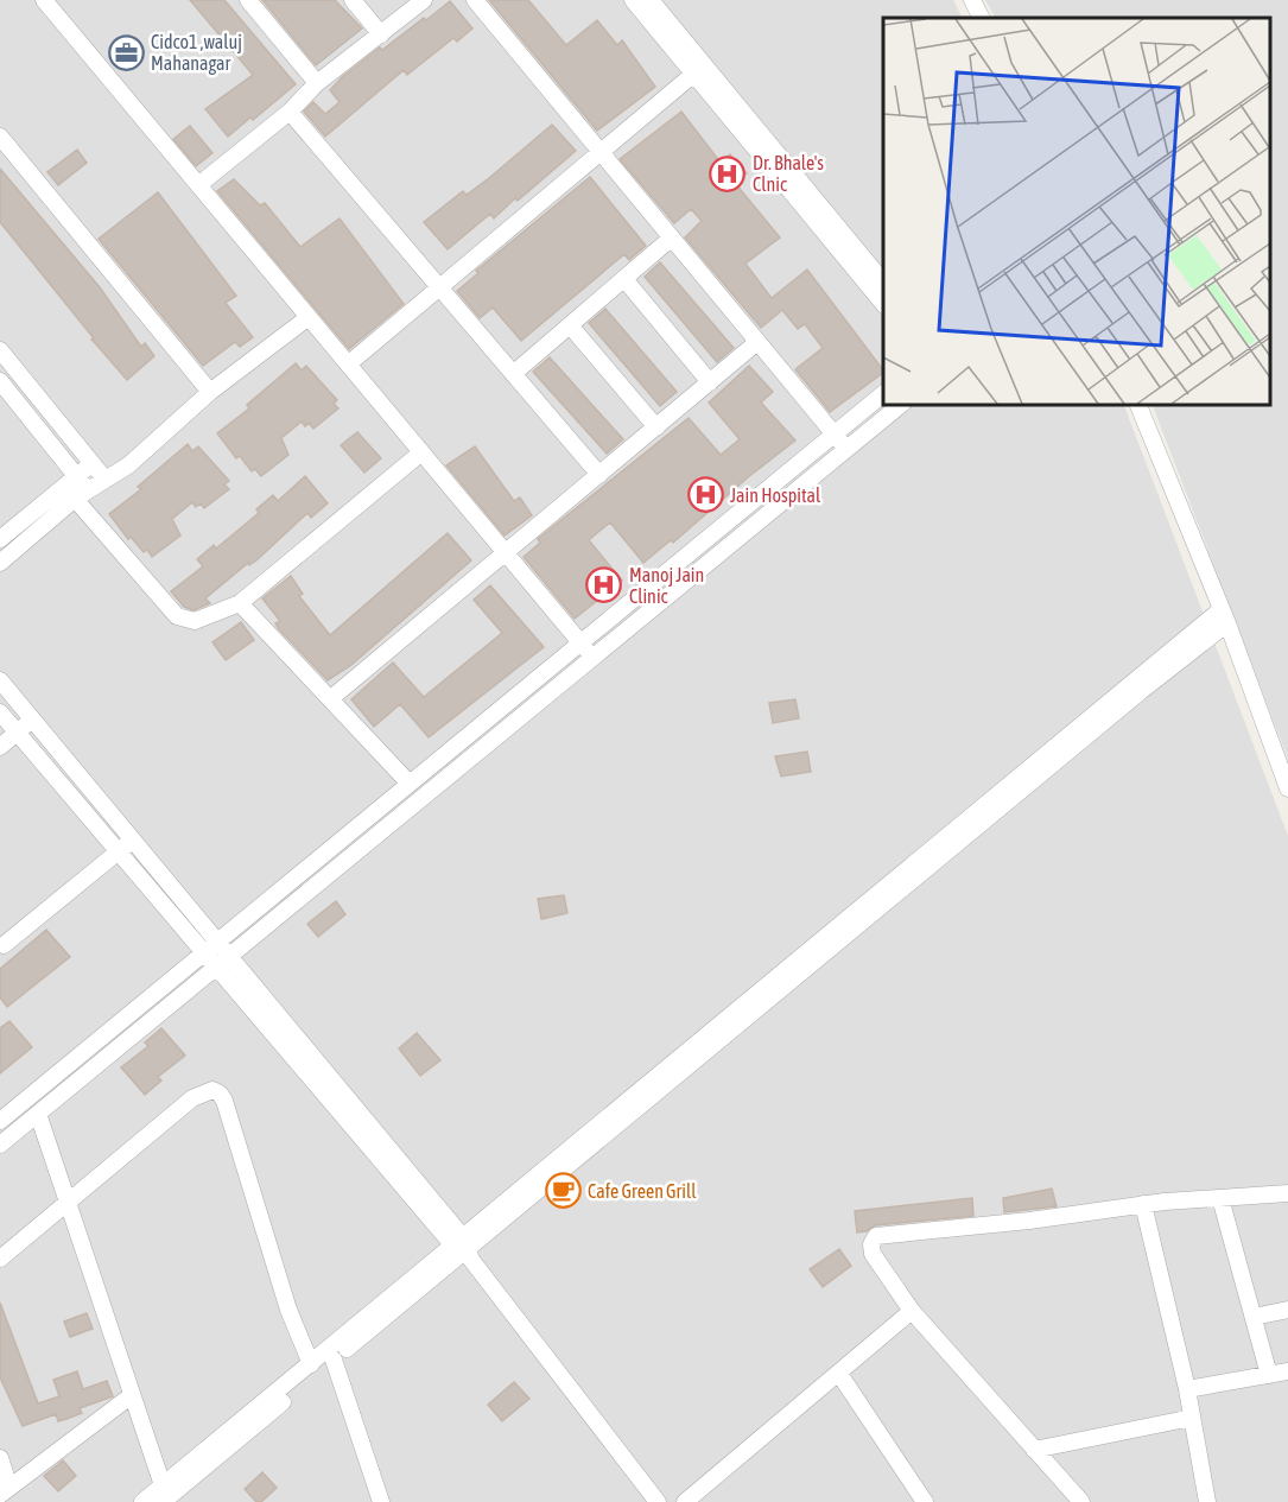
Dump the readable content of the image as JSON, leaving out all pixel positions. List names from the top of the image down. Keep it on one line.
{"places":{"office":["Cidco1 ,waluj Mahanagar"],"hospital":["Dr. Bhale's Clnic","Jain Hospital","Manoj Jain Clinic"],"cafe":["Cafe Green Grill"]}}
